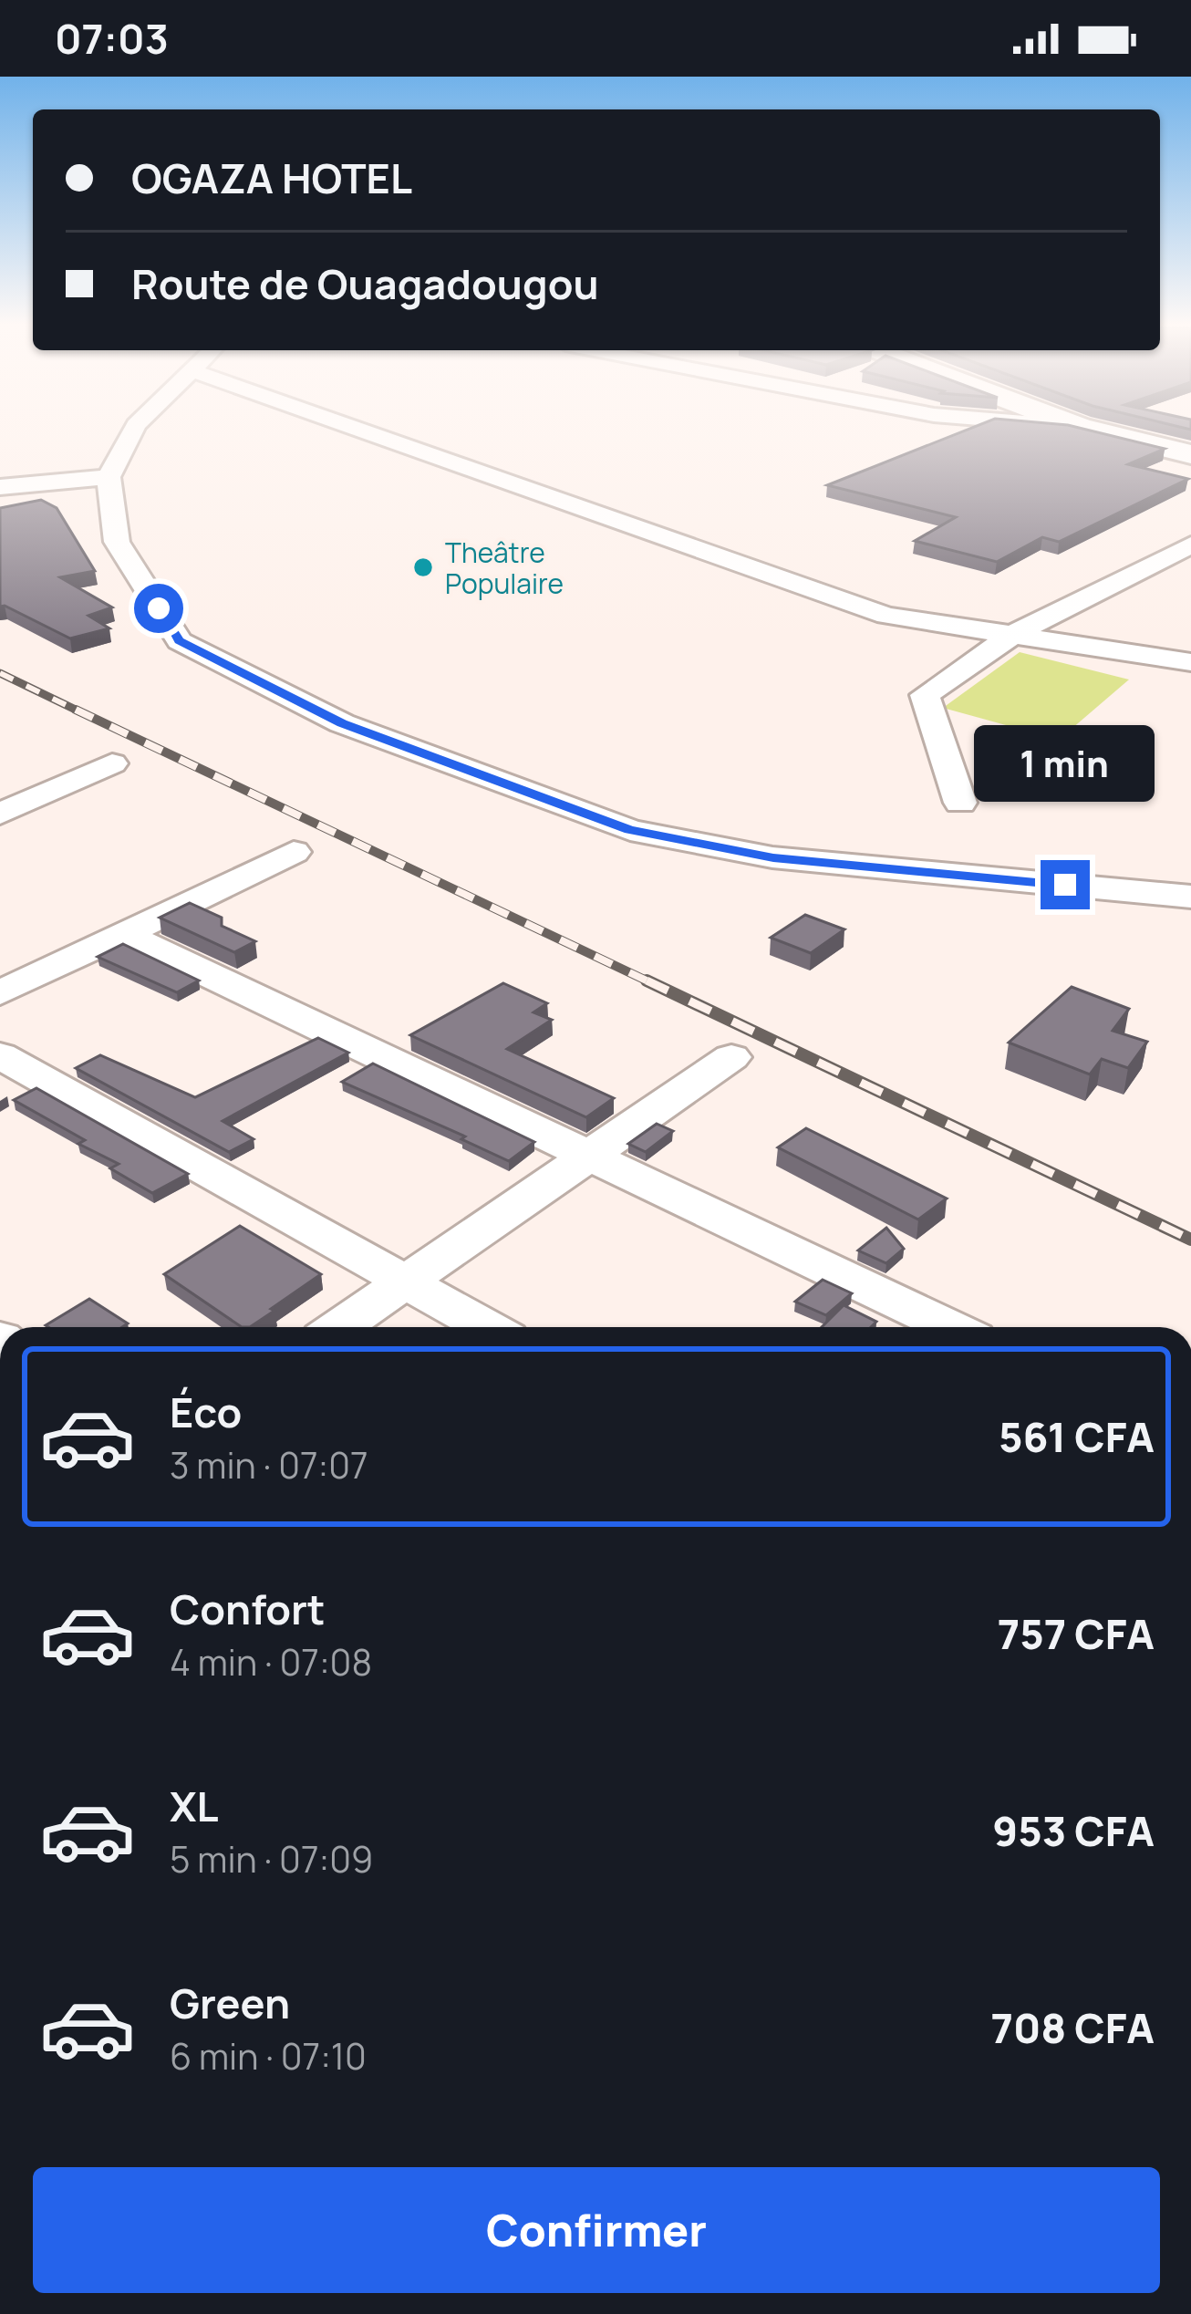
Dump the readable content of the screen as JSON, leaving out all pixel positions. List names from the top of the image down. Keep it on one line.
{"places":["Theâtre Populaire"],"page":{"status":"07:03","banner":["OGAZA HOTEL","Route de Ouagadougou"],"bubble":"1 min","list":[{"name":"Éco","note":"3 min · 07:07","value":"561 CFA"},{"name":"Confort","note":"4 min · 07:08","value":"757 CFA"},{"name":"XL","note":"5 min · 07:09","value":"953 CFA"},{"name":"Green","note":"6 min · 07:10","value":"708 CFA"}],"buttons":"Confirmer"}}
